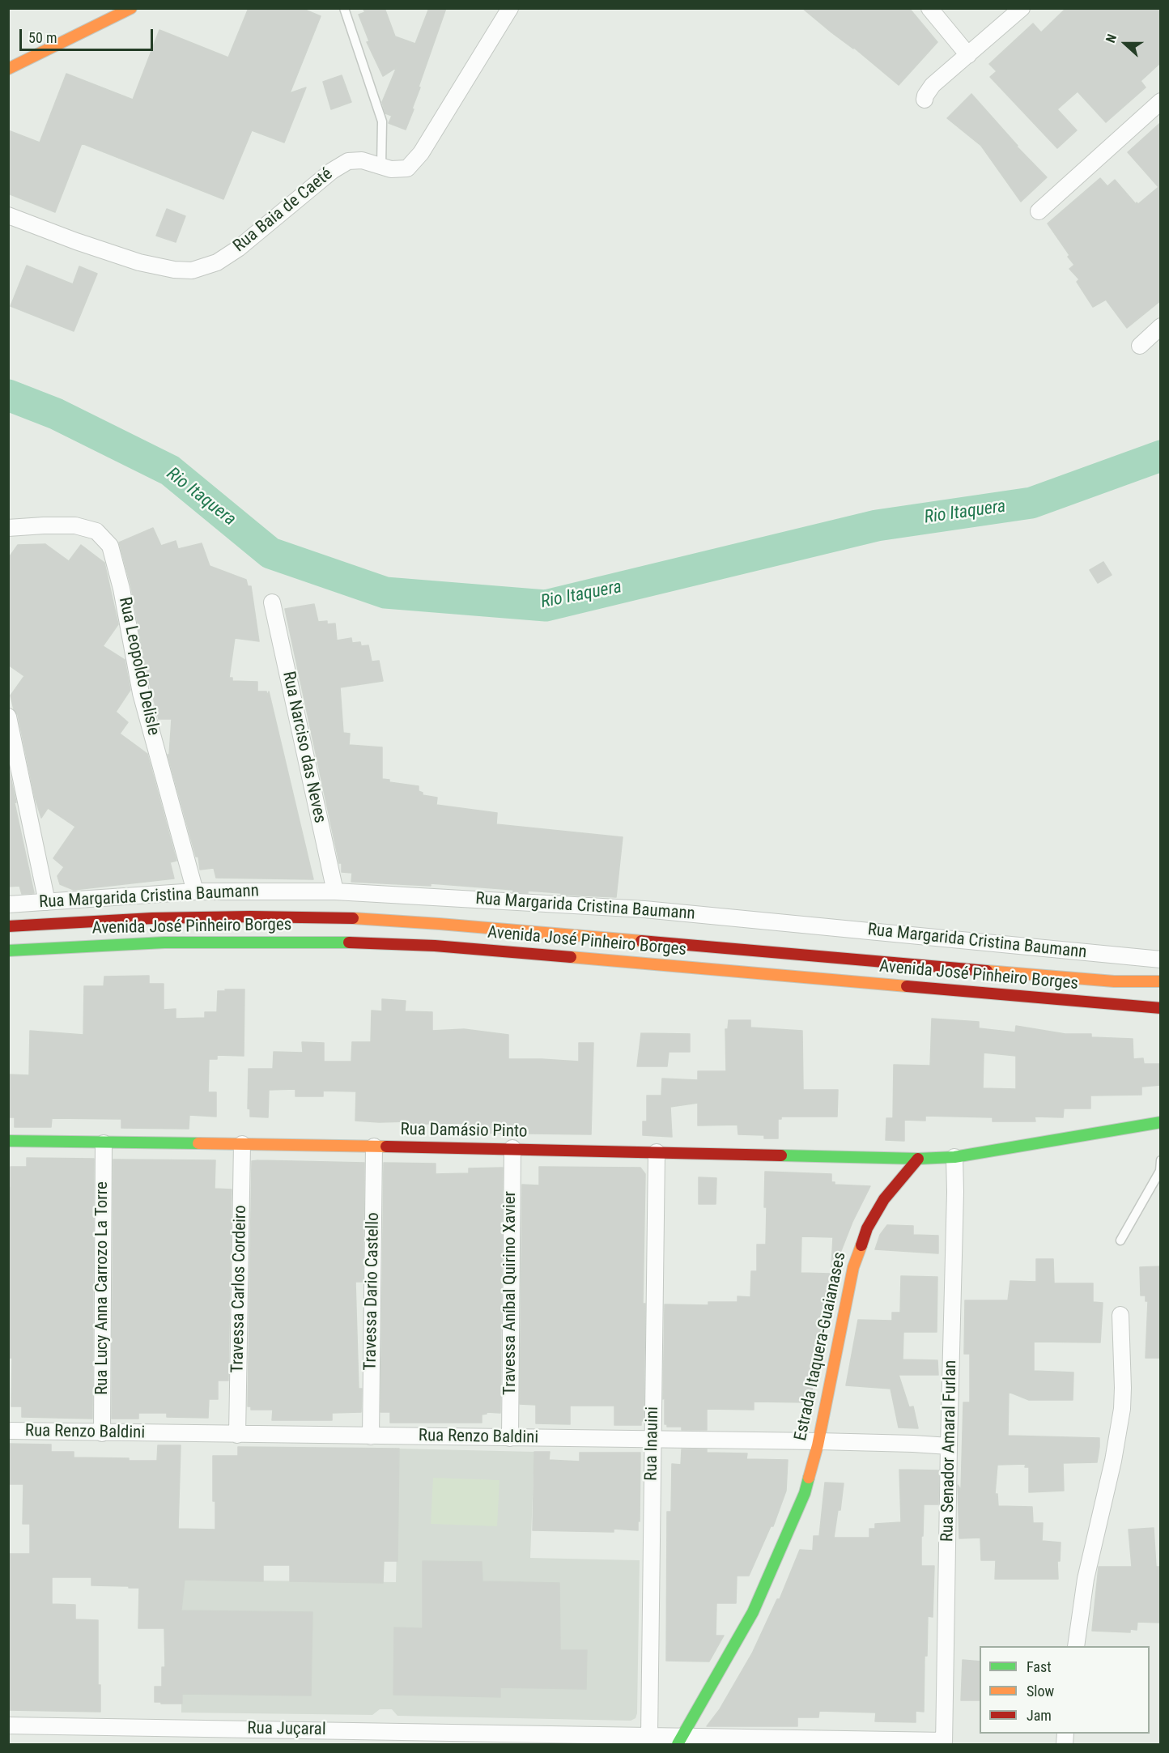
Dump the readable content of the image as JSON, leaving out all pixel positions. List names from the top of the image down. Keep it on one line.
{"streets":{"main road":["Avenida José Pinheiro Borges","Rua Damásio Pinto","Estrada Itaquera-Guaianases"],"street":["Rua Baia de Caeté","Rua Leopoldo Delisle","Rua Narciso das Neves","Rua Margarida Cristina Baumann","Rua Lucy Anna Carrozo La Torre","Travessa Carlos Cordeiro","Travessa Dario Castello","Travessa Aníbal Quirino Xavier","Rua Renzo Baldini","Rua Inauini","Rua Senador Amaral Furlan","Rua Juçaral"]},"crossings":[["Rua Leopoldo Delisle","Rua Margarida Cristina Baumann"],["Rua Narciso das Neves","Rua Margarida Cristina Baumann"],["Rua Damásio Pinto","Rua Lucy Anna Carrozo La Torre"],["Rua Damásio Pinto","Travessa Carlos Cordeiro"],["Rua Damásio Pinto","Travessa Dario Castello"],["Rua Damásio Pinto","Travessa Aníbal Quirino Xavier"],["Rua Damásio Pinto","Estrada Itaquera-Guaianases"],["Rua Damásio Pinto","Rua Inauini"],["Rua Lucy Anna Carrozo La Torre","Rua Renzo Baldini"],["Travessa Carlos Cordeiro","Rua Renzo Baldini"],["Travessa Dario Castello","Rua Renzo Baldini"],["Travessa Aníbal Quirino Xavier","Rua Renzo Baldini"],["Estrada Itaquera-Guaianases","Rua Renzo Baldini"],["Estrada Itaquera-Guaianases","Rua Juçaral"],["Rua Renzo Baldini","Rua Inauini"],["Rua Renzo Baldini","Rua Senador Amaral Furlan"],["Rua Inauini","Rua Juçaral"],["Rua Senador Amaral Furlan","Rua Juçaral"]],"water":["Rio Itaquera"],"legend":["Fast","Slow","Jam"],"scale_bar":"50 m","north":"left"}
